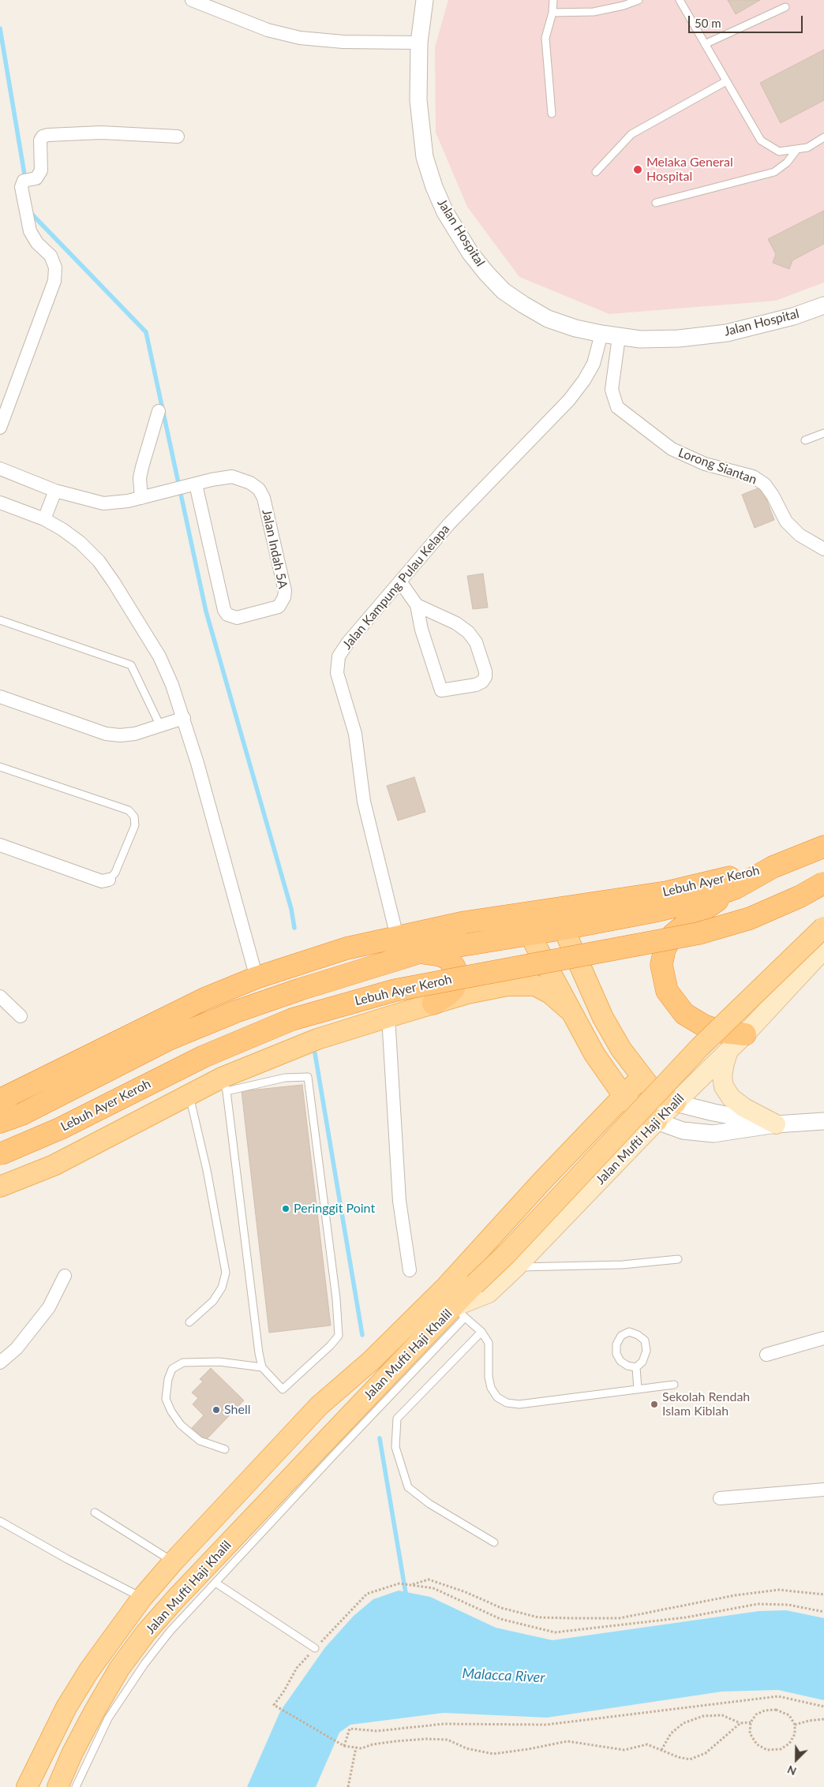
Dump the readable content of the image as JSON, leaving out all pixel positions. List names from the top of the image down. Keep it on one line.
{"streets":{"highway":["Lebuh Ayer Keroh"],"main road":["Jalan Mufti Haji Khalil"],"street":["Jalan Hospital","Lorong Siantan","Jalan Indah 5A","Jalan Kampung Pulau Kelapa"]},"crossings":[["Jalan Hospital","Lorong Siantan"],["Jalan Hospital","Jalan Kampung Pulau Kelapa"],["Jalan Kampung Pulau Kelapa","Lebuh Ayer Keroh"]],"water":["Malacca River"],"places":["Melaka General Hospital","Peringgit Point","Sekolah Rendah Islam Kiblah","Shell"],"scale_bar":"50 m","north":"bottom left"}
